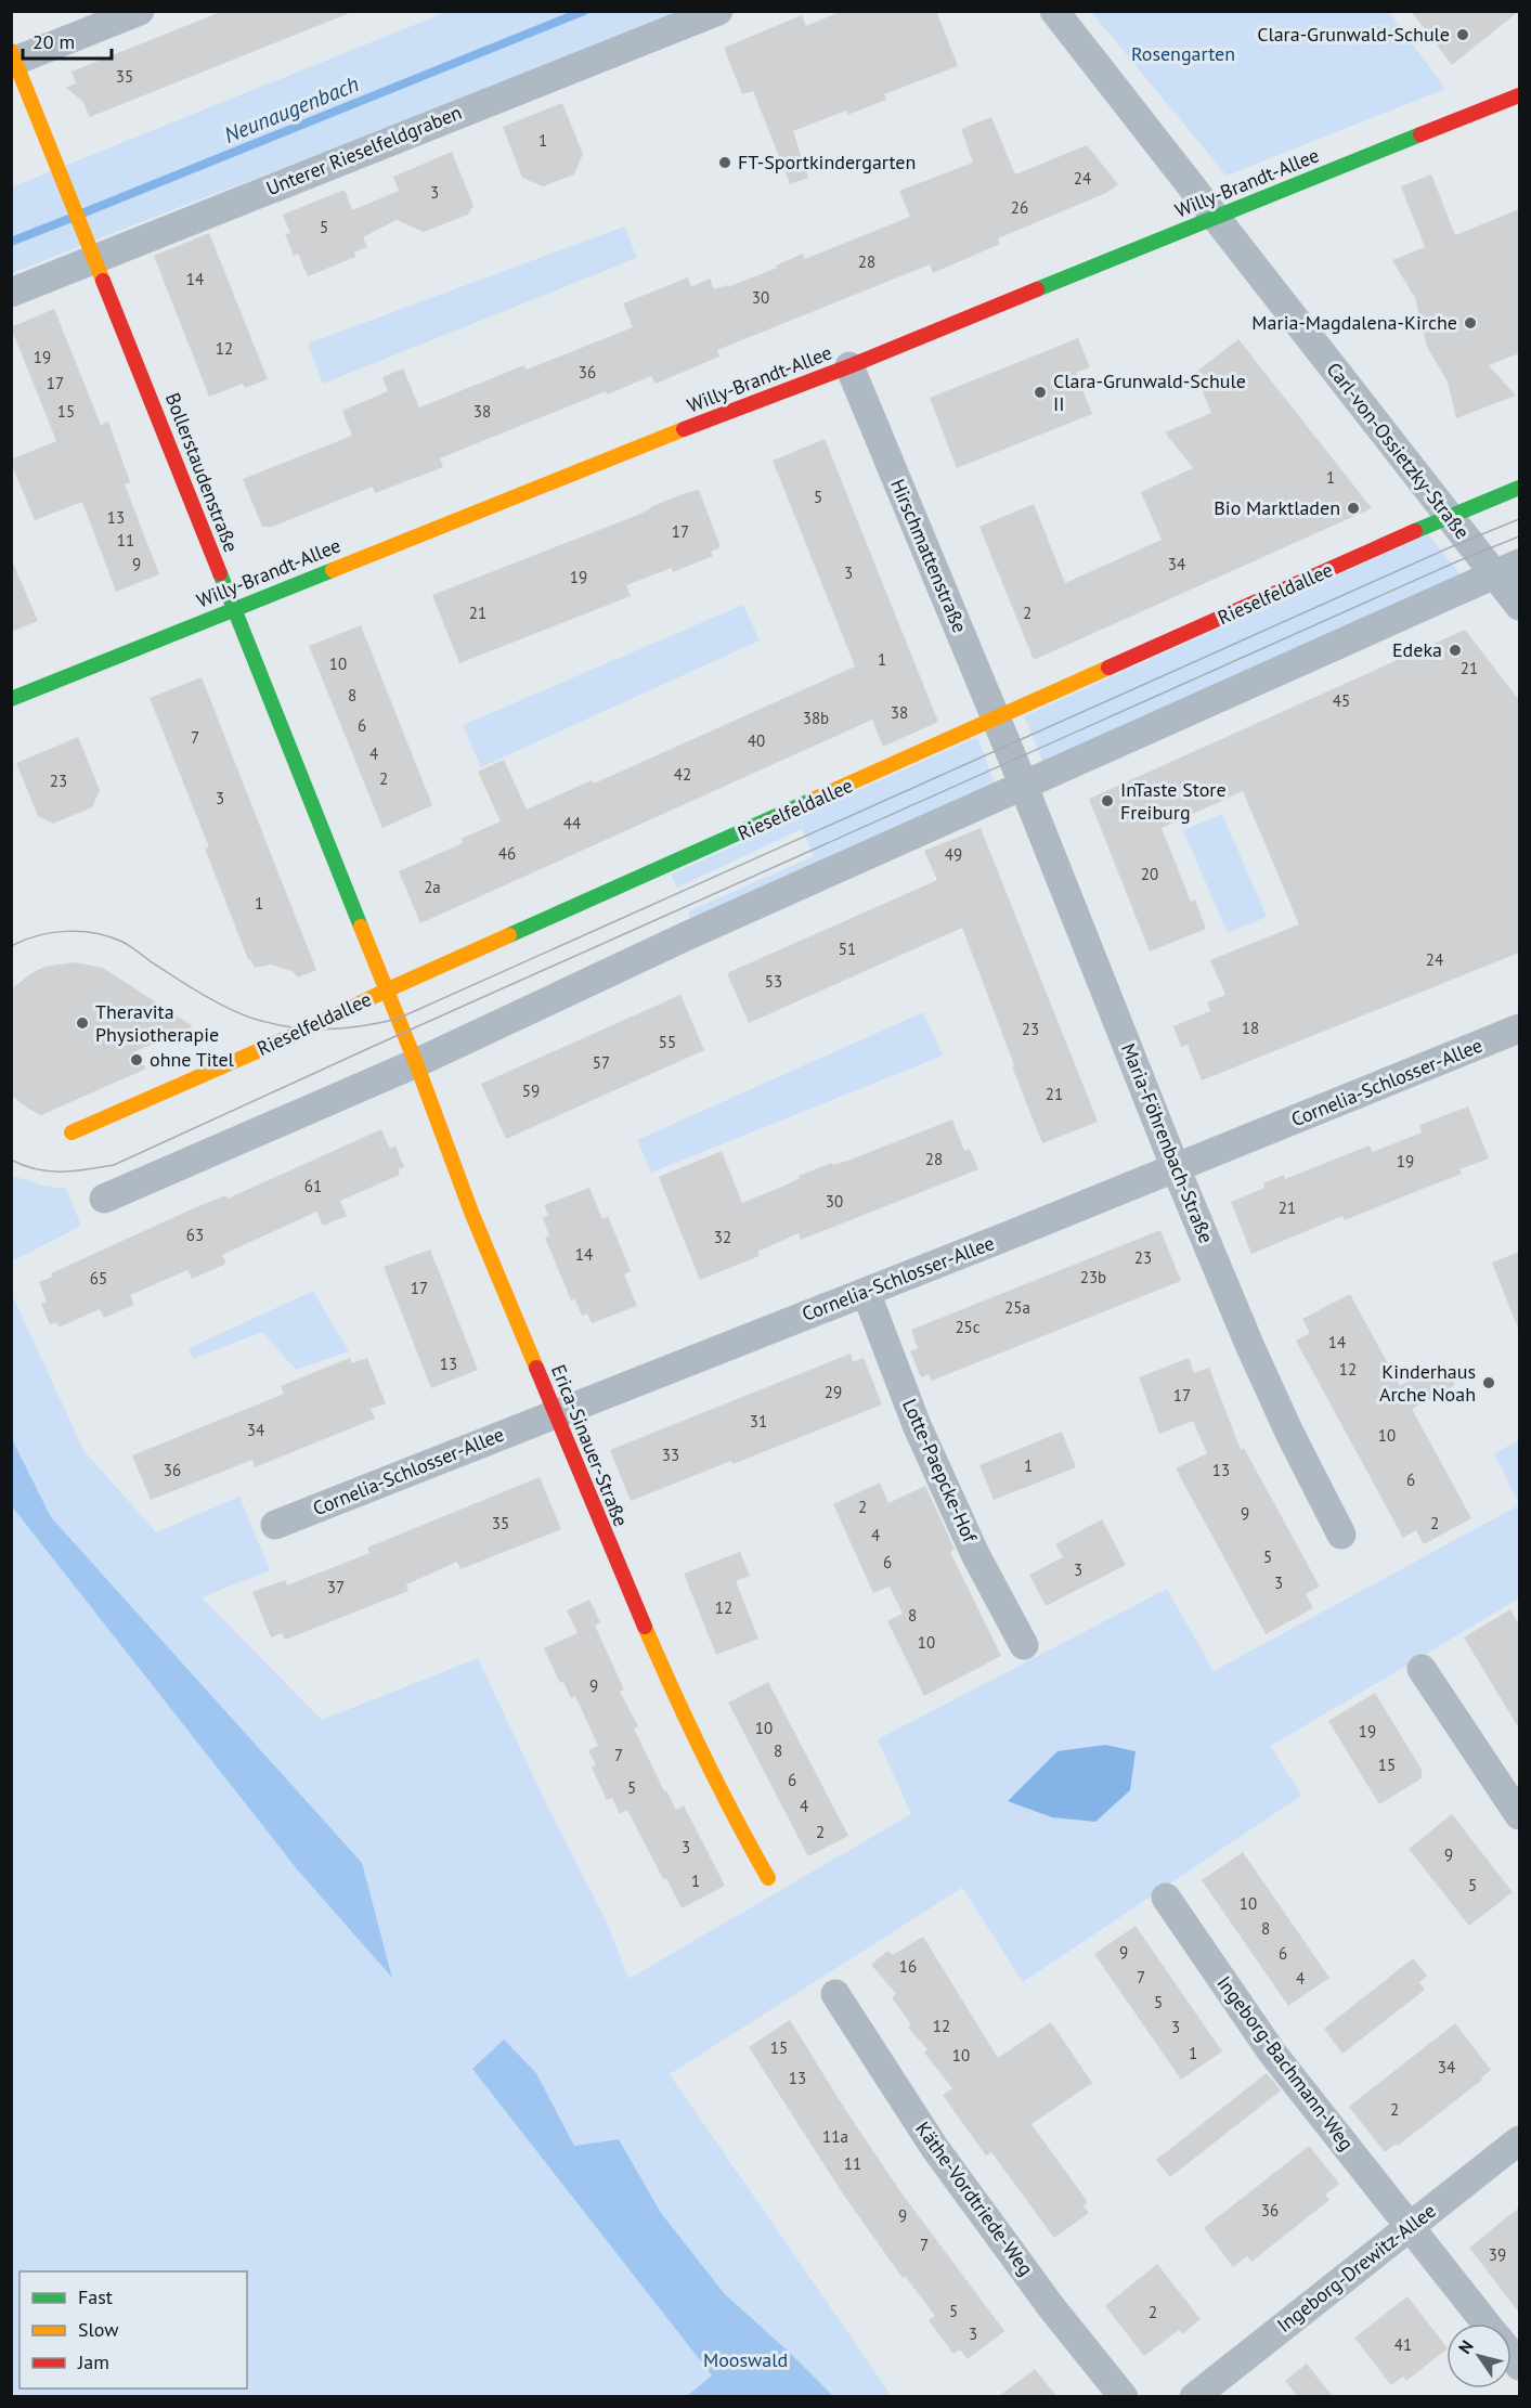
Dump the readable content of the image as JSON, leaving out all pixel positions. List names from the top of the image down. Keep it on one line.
{"streets":{"street":["Unterer Rieselfeldgraben","Willy-Brandt-Allee","Carl-von-Ossietzky-Straße","Bollerstaudenstraße","Hirschmattenstraße","Rieselfeldallee","Cornelia-Schlosser-Allee","Maria-Föhrenbach-Straße","Erica-Sinauer-Straße","Lotte-Paepcke-Hof","Ingeborg-Bachmann-Weg","Käthe-Vordtriede-Weg","Ingeborg-Drewitz-Allee"]},"crossings":[["Unterer Rieselfeldgraben","Bollerstaudenstraße"],["Willy-Brandt-Allee","Carl-von-Ossietzky-Straße"],["Willy-Brandt-Allee","Bollerstaudenstraße"],["Willy-Brandt-Allee","Hirschmattenstraße"],["Carl-von-Ossietzky-Straße","Rieselfeldallee"],["Bollerstaudenstraße","Rieselfeldallee"],["Bollerstaudenstraße","Erica-Sinauer-Straße"],["Hirschmattenstraße","Rieselfeldallee"],["Hirschmattenstraße","Maria-Föhrenbach-Straße"],["Rieselfeldallee","Maria-Föhrenbach-Straße"],["Cornelia-Schlosser-Allee","Maria-Föhrenbach-Straße"],["Cornelia-Schlosser-Allee","Erica-Sinauer-Straße"],["Cornelia-Schlosser-Allee","Lotte-Paepcke-Hof"],["Ingeborg-Bachmann-Weg","Ingeborg-Drewitz-Allee"]],"water":["Neunaugenbach"],"parks":["Rosengarten","Mooswald"],"places":["Clara-Grunwald-Schule","FT-Sportkindergarten","Maria-Magdalena-Kirche","Clara-Grunwald-Schule II","Bio Marktladen","Edeka","InTaste Store Freiburg","Theravita Physiotherapie","ohne Titel","Kinderhaus Arche Noah"],"house_numbers":["35","1","24","3","26","5","28","14","30","12","19","36","17","15","38","1","5","13","17","11","9","34","3","19","21","2","1","10","21","8","45","38","38b","6","7","40","4","42","2","23","3","44","46","49","20","2a","1","51","24","53","18","23","55","57","59","21","28","19","61","30","21","63","32","14","23","23b","65","17","25a","25c","14","13","12","29","17","31","34","10","33","1","36","13","6","2","9","35","2","4","5","6","3","3","37","12","8","10","9","10","19","8","7","15","6","5","4","2","3","9","1","5","10","8","9","6","16","7","4","5","12","3","15","1","10","34","13","2","11a","11","36","9","7","39","5","2","3","41"],"legend":["Fast","Slow","Jam"],"scale_bar":"20 m","north":"top left"}
